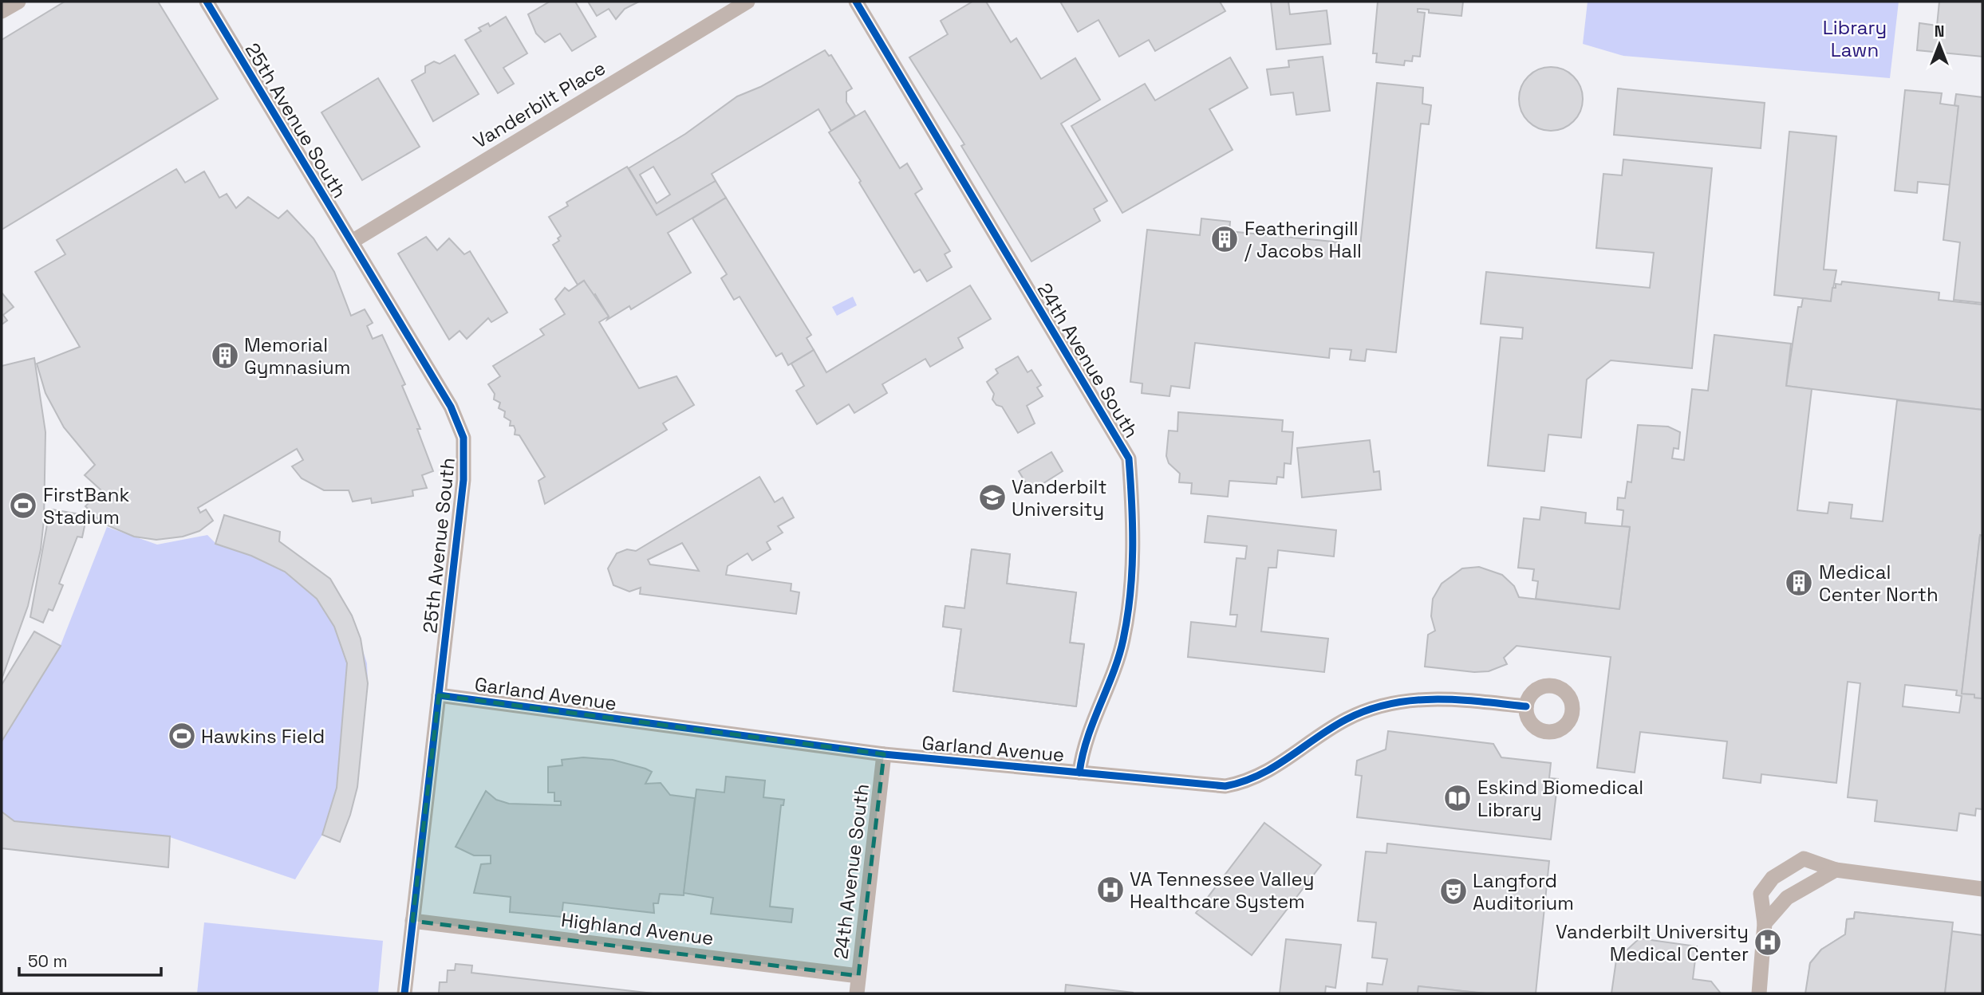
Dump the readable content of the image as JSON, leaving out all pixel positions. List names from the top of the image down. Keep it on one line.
{"streets":{"street":["Vanderbilt Place","25th Avenue South","24th Avenue South","Garland Avenue","Highland Avenue"]},"crossings":[["Vanderbilt Place","25th Avenue South"],["25th Avenue South","Garland Avenue"],["25th Avenue South","Highland Avenue"],["24th Avenue South","Garland Avenue"],["24th Avenue South","Highland Avenue"]],"parks":["Library Lawn"],"places":{"building":["Featheringill / Jacobs Hall","Memorial Gymnasium","Medical Center North"],"school or university":["Vanderbilt University"],"sports":["FirstBank Stadium","Hawkins Field"],"library":["Eskind Biomedical Library"],"hospital":["VA Tennessee Valley Healthcare System","Vanderbilt University Medical Center"],"theatre":["Langford Auditorium"]},"scale_bar":"50 m","north":"top"}
